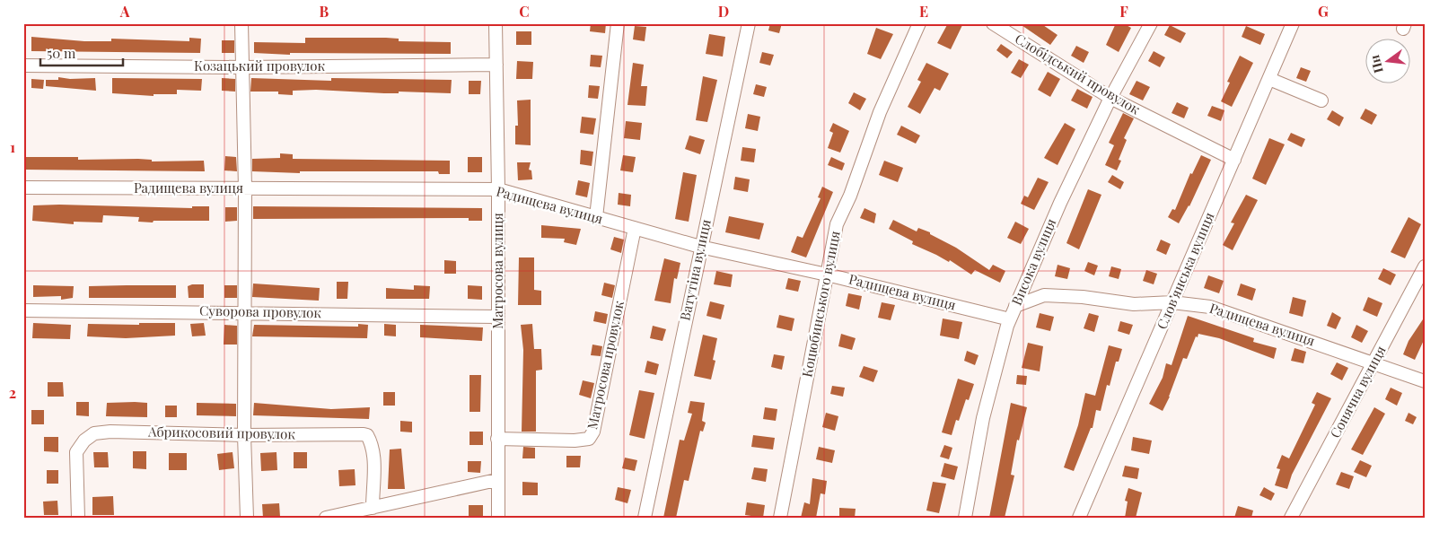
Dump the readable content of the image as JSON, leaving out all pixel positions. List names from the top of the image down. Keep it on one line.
{"streets":{"street":["Козацький провулок","Слобідський провулок","Радищева вулиця","Висока вулиця","Ватутіна вулиця","Матросова вулиця","Слов’янська вулиця","Коцюбинського вулиця","Суворова провулок","Матросова провулок","Сонячна вулиця","Абрикосовий провулок"]},"crossings":[["Козацький провулок","Матросова вулиця"],["Слобідський провулок","Висока вулиця"],["Слобідський провулок","Слов’янська вулиця"],["Радищева вулиця","Висока вулиця"],["Радищева вулиця","Ватутіна вулиця"],["Радищева вулиця","Матросова вулиця"],["Радищева вулиця","Слов’янська вулиця"],["Радищева вулиця","Коцюбинського вулиця"],["Радищева вулиця","Матросова провулок"],["Радищева вулиця","Сонячна вулиця"],["Матросова вулиця","Суворова провулок"],["Матросова вулиця","Матросова провулок"]],"scale_bar":"50 m","north":"left","grid":{"columns":["A","B","C","D","E","F","G"],"rows":["1","2"]}}
